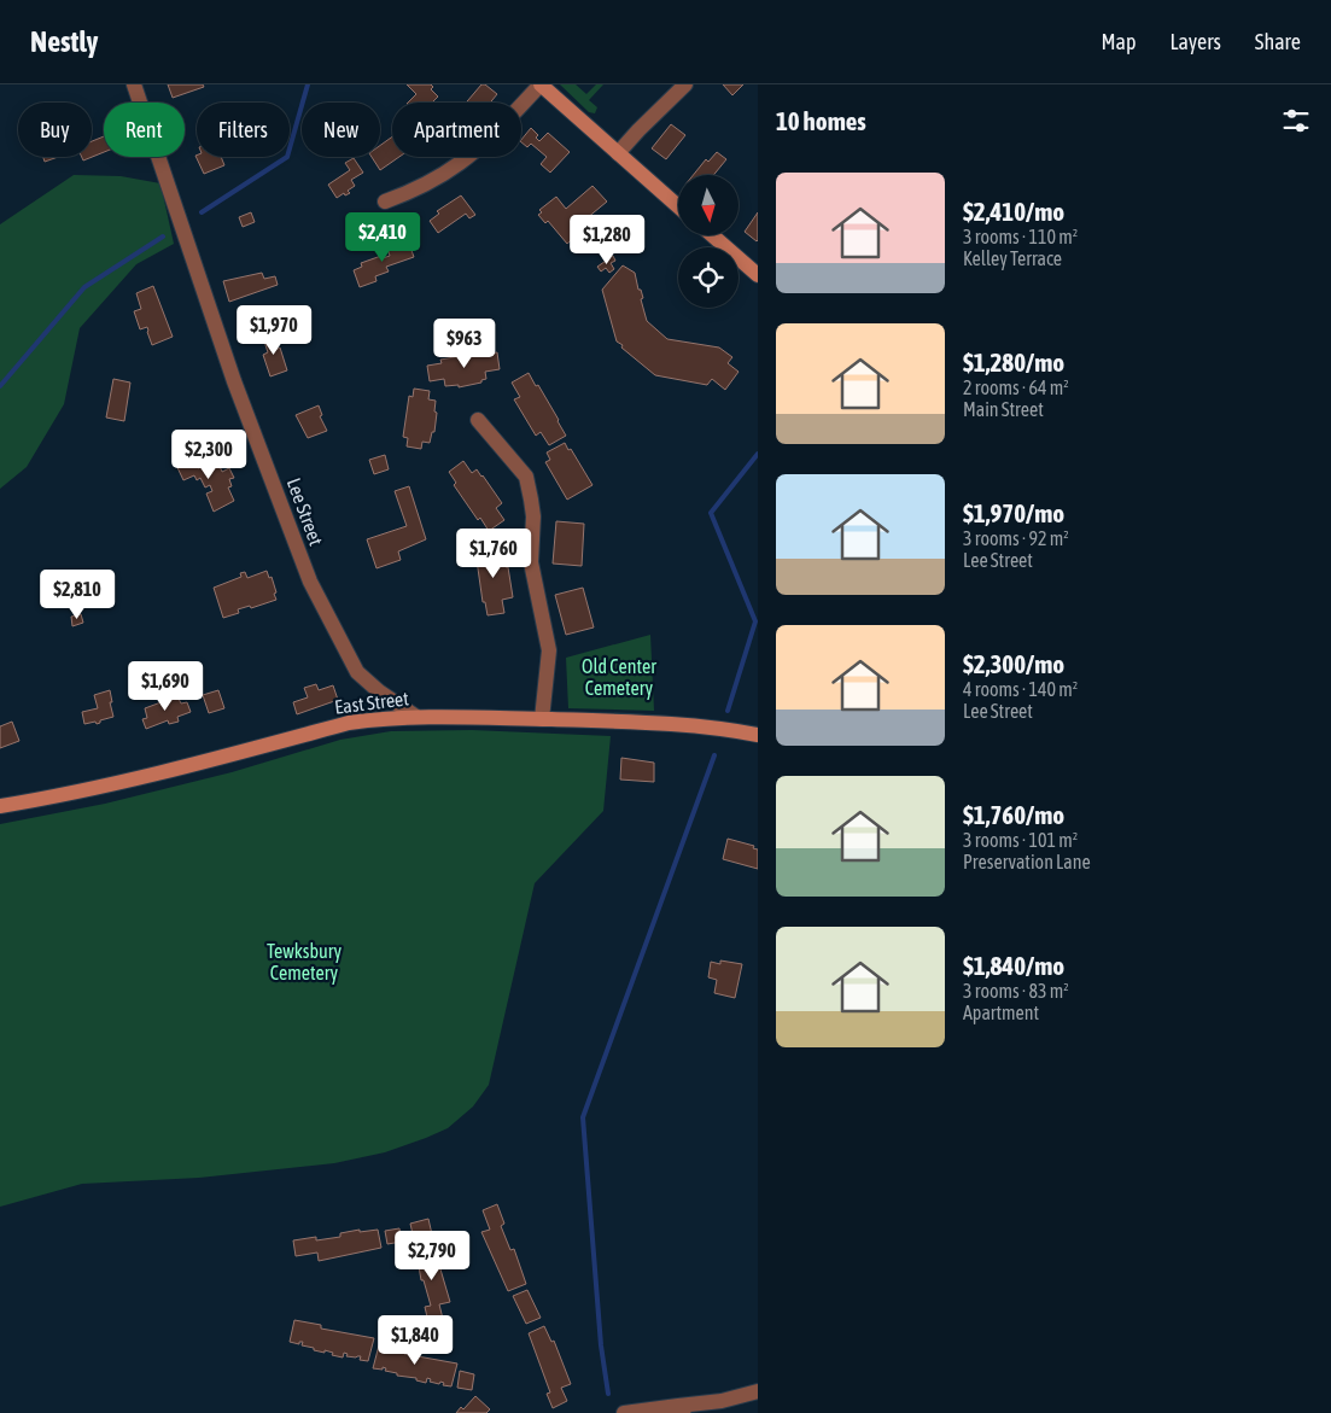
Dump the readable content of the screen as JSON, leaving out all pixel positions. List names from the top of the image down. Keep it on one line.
{"streets":{"main road":["East Street"],"street":["Lee Street"]},"crossings":[["Lee Street","East Street"]],"parks":["Old Center Cemetery","Tewksbury Cemetery"],"north":"bottom","page":{"header":"Nestly","nav":["Map","Layers","Share"],"heading":"10 homes","chip":["Buy","Rent","Filters","New","Apartment"],"list":[{"name":"$2,410/mo","note":"3 rooms · 110 m² · Kelley Terrace"},{"name":"$1,280/mo","note":"2 rooms · 64 m² · Main Street"},{"name":"$1,970/mo","note":"3 rooms · 92 m² · Lee Street"},{"name":"$2,300/mo","note":"4 rooms · 140 m² · Lee Street"},{"name":"$1,760/mo","note":"3 rooms · 101 m² · Preservation Lane"},{"name":"$1,840/mo","note":"3 rooms · 83 m² · Apartment"}],"price":["$2,410","$1,280","$1,970","$963","$2,300","$1,760","$2,810","$1,690","$2,790","$1,840"]}}
